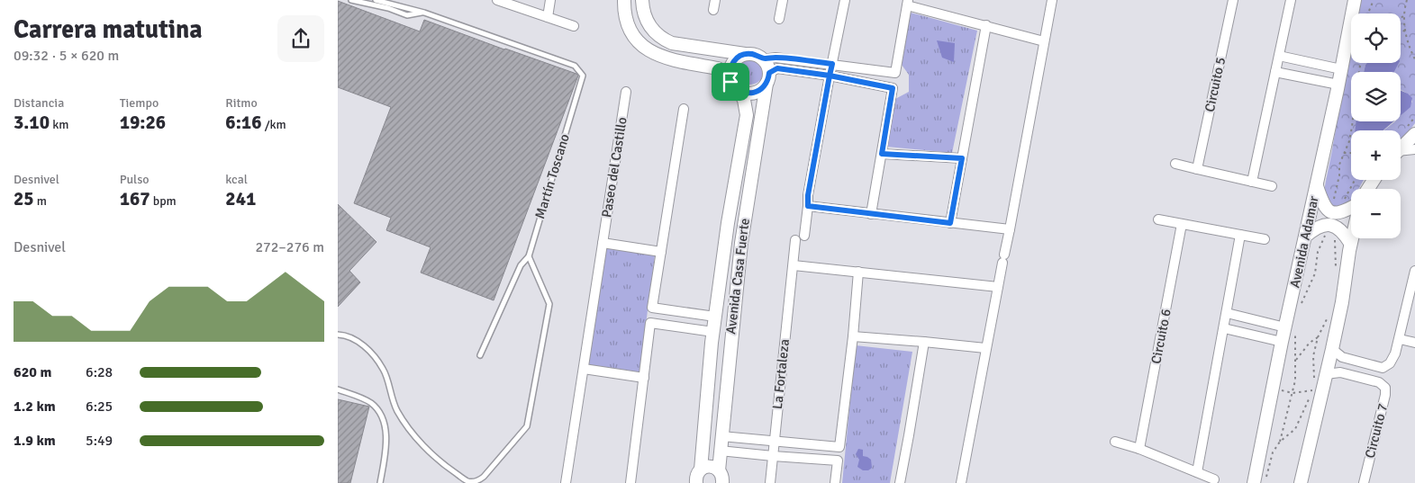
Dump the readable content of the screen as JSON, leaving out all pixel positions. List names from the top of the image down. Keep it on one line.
{"streets":{"street":["Circuito 5","Paseo del Castillo","Avenida Adamar","Avenida Casa Fuerte","Circuito 6","La Fortaleza","Circuito 7"],"lane":["Martín Toscano"]},"page":{"heading":["Carrera matutina","09:32 · 5 × 620 m"],"map_buttons":["+","−"],"stats":[["Distancia","3.10 km"],["Tiempo","19:26"],["Ritmo","6:16 /km"],["Desnivel","25 m"],["Pulso","167 bpm"],["kcal","241"]],"chart":["Desnivel","272–276 m"],"list":[{"name":"620 m","note":"6:28"},{"name":"1.2 km","note":"6:25"},{"name":"1.9 km","note":"5:49"}]}}
